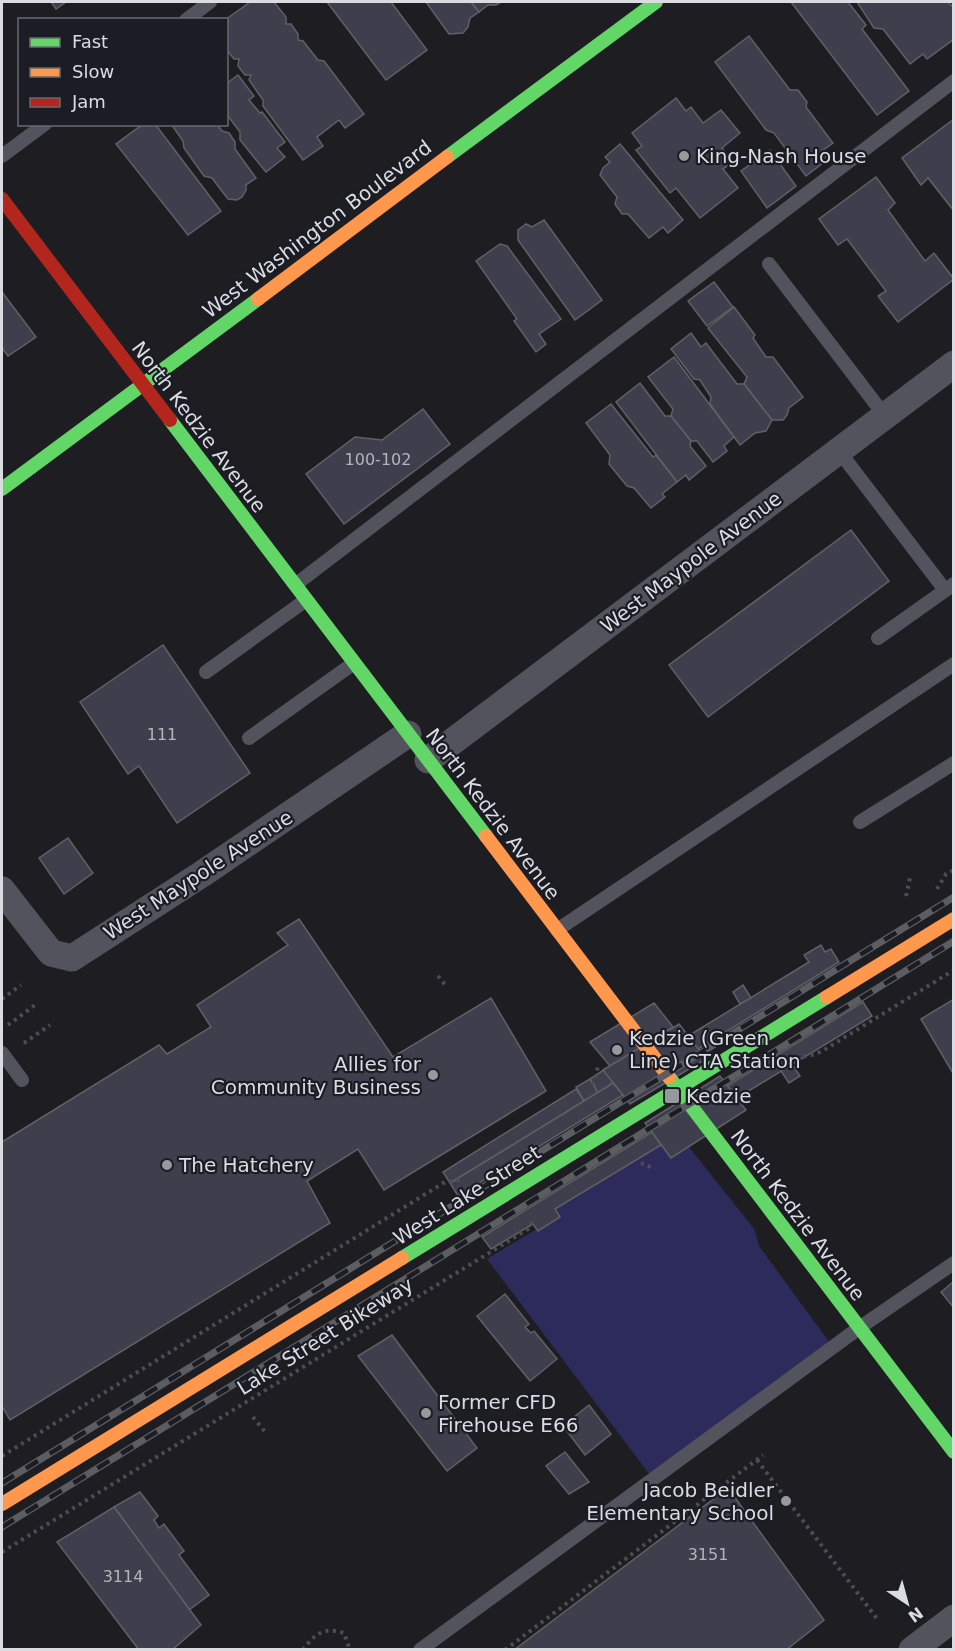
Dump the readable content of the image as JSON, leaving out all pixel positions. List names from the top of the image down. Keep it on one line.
{"streets":{"main road":["West Washington Boulevard","North Kedzie Avenue","West Lake Street"],"street":["West Maypole Avenue"],"path":["Lake Street Bikeway"]},"crossings":[["West Washington Boulevard","North Kedzie Avenue"],["North Kedzie Avenue","West Maypole Avenue"],["North Kedzie Avenue","West Lake Street"]],"places":{"other":["King-Nash House","Kedzie (Green Line) CTA Station","Allies for Community Business","The Hatchery","Former CFD Firehouse E66","Jacob Beidler Elementary School"],"transit":["Kedzie"]},"house_numbers":["100-102","111","3151","3114"],"legend":["Fast","Slow","Jam"],"north":"bottom right"}
